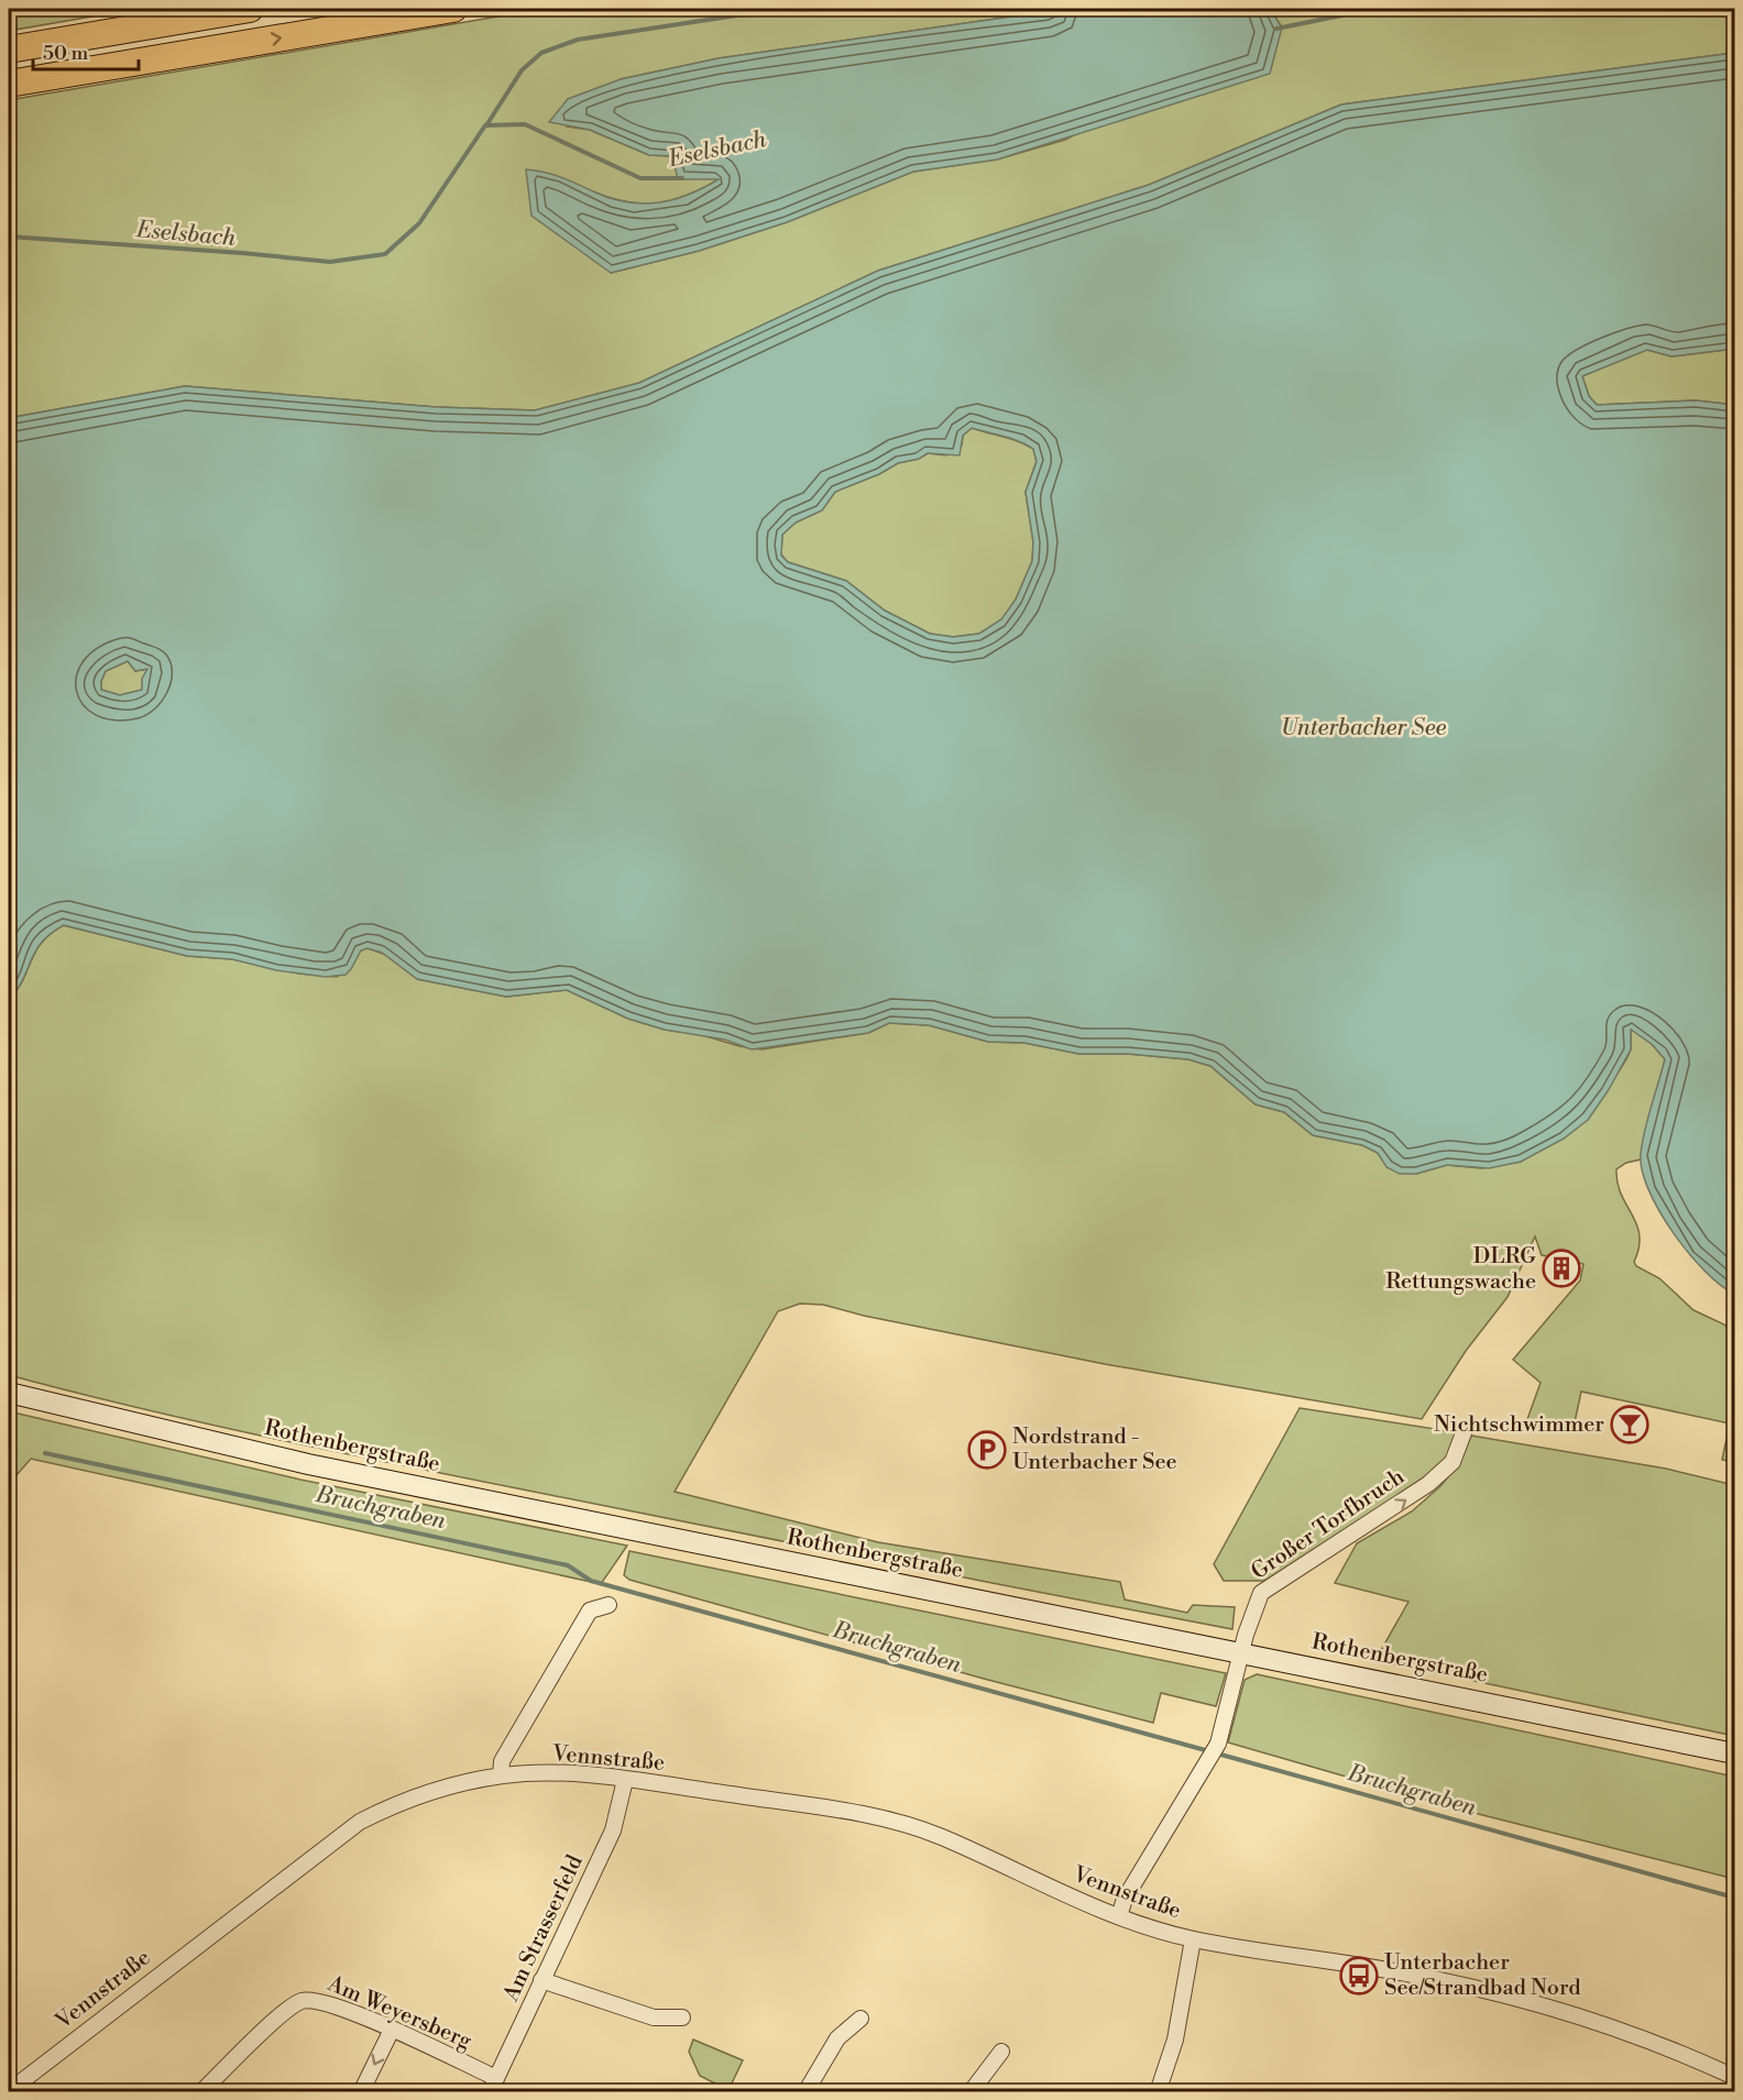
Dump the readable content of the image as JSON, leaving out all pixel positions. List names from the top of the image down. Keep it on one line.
{"streets":{"main road":["Rothenbergstraße"],"street":["Großer Torfbruch","Vennstraße","Am Strasserfeld","Am Weyersberg"]},"crossings":[["Rothenbergstraße","Großer Torfbruch"],["Großer Torfbruch","Vennstraße"],["Vennstraße","Am Strasserfeld"],["Am Strasserfeld","Am Weyersberg"]],"one_way":["Großer Torfbruch"],"water":["Eselsbach","Unterbacher See","Bruchgraben"],"places":{"building":["DLRG Rettungswache"],"bar":["Nichtschwimmer"],"parking":["Nordstrand - Unterbacher See"],"bus stop":["Unterbacher See/Strandbad Nord"]},"scale_bar":"50 m"}
